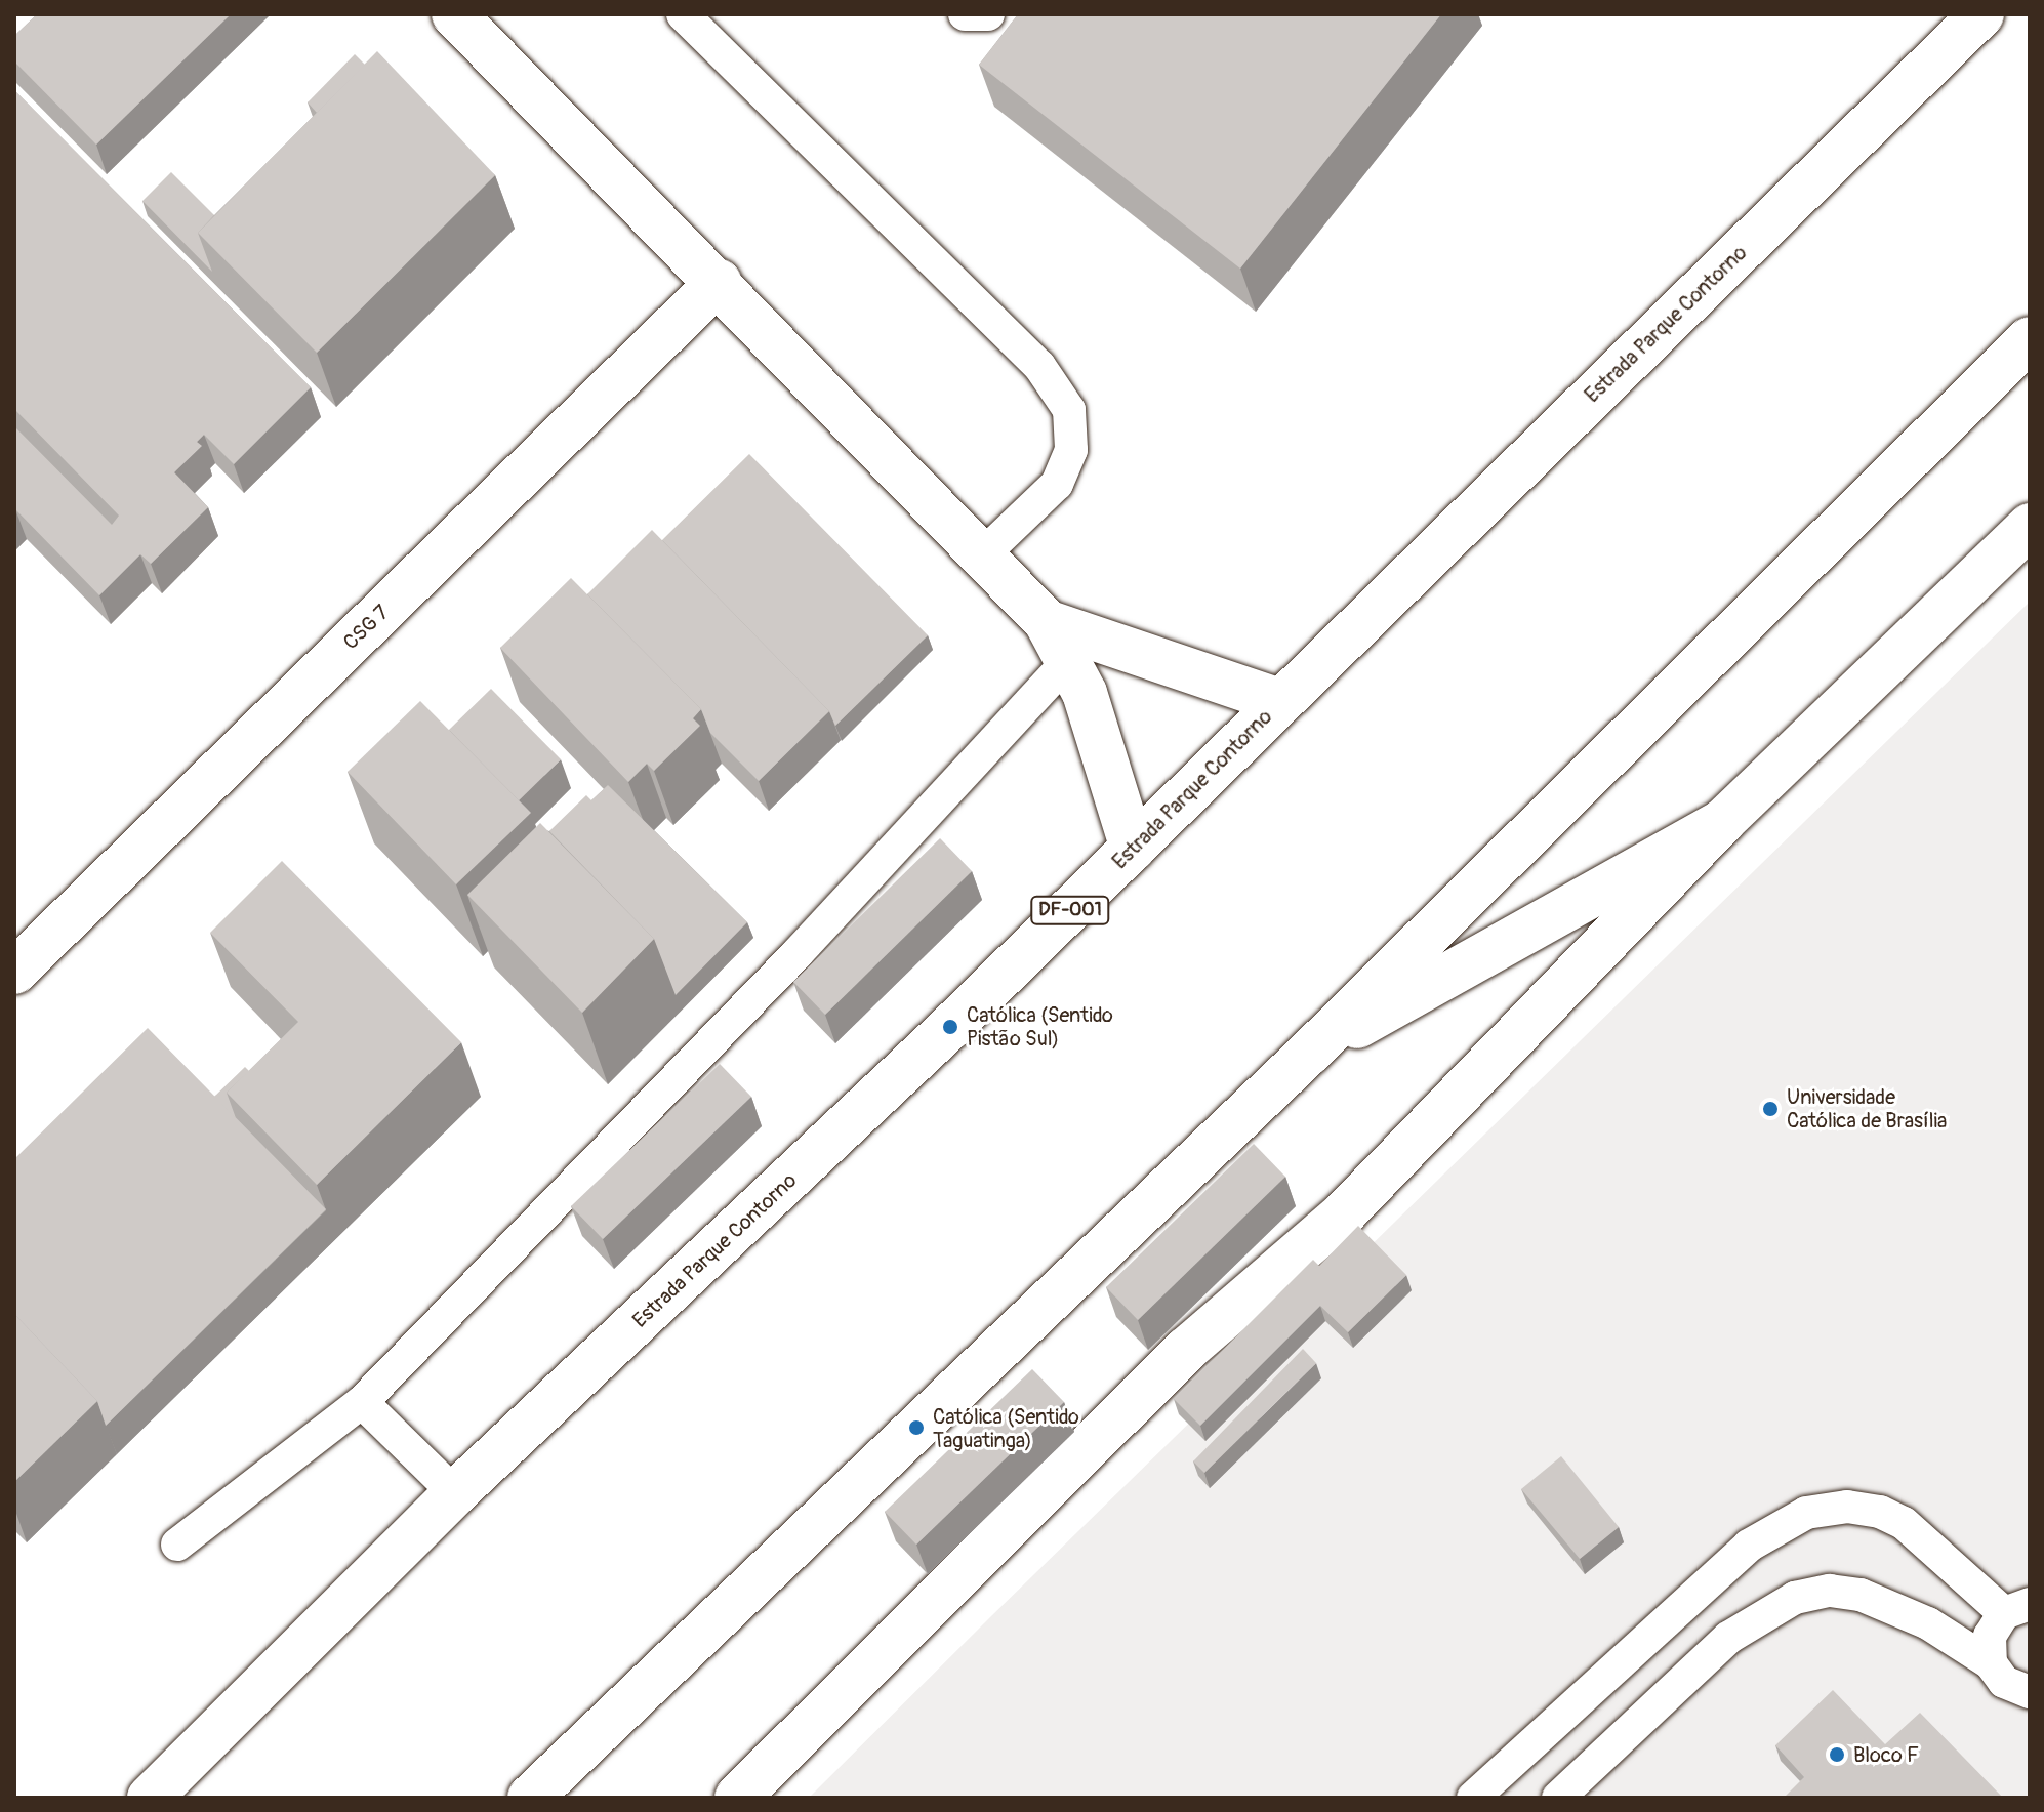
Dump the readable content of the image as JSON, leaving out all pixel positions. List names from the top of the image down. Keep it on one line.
{"streets":{"main road":["Estrada Parque Contorno","CSG 7","DF-001"]},"places":["Católica (Sentido Pistão Sul)","Universidade Católica de Brasília","Católica (Sentido Taguatinga)","Bloco F"]}
